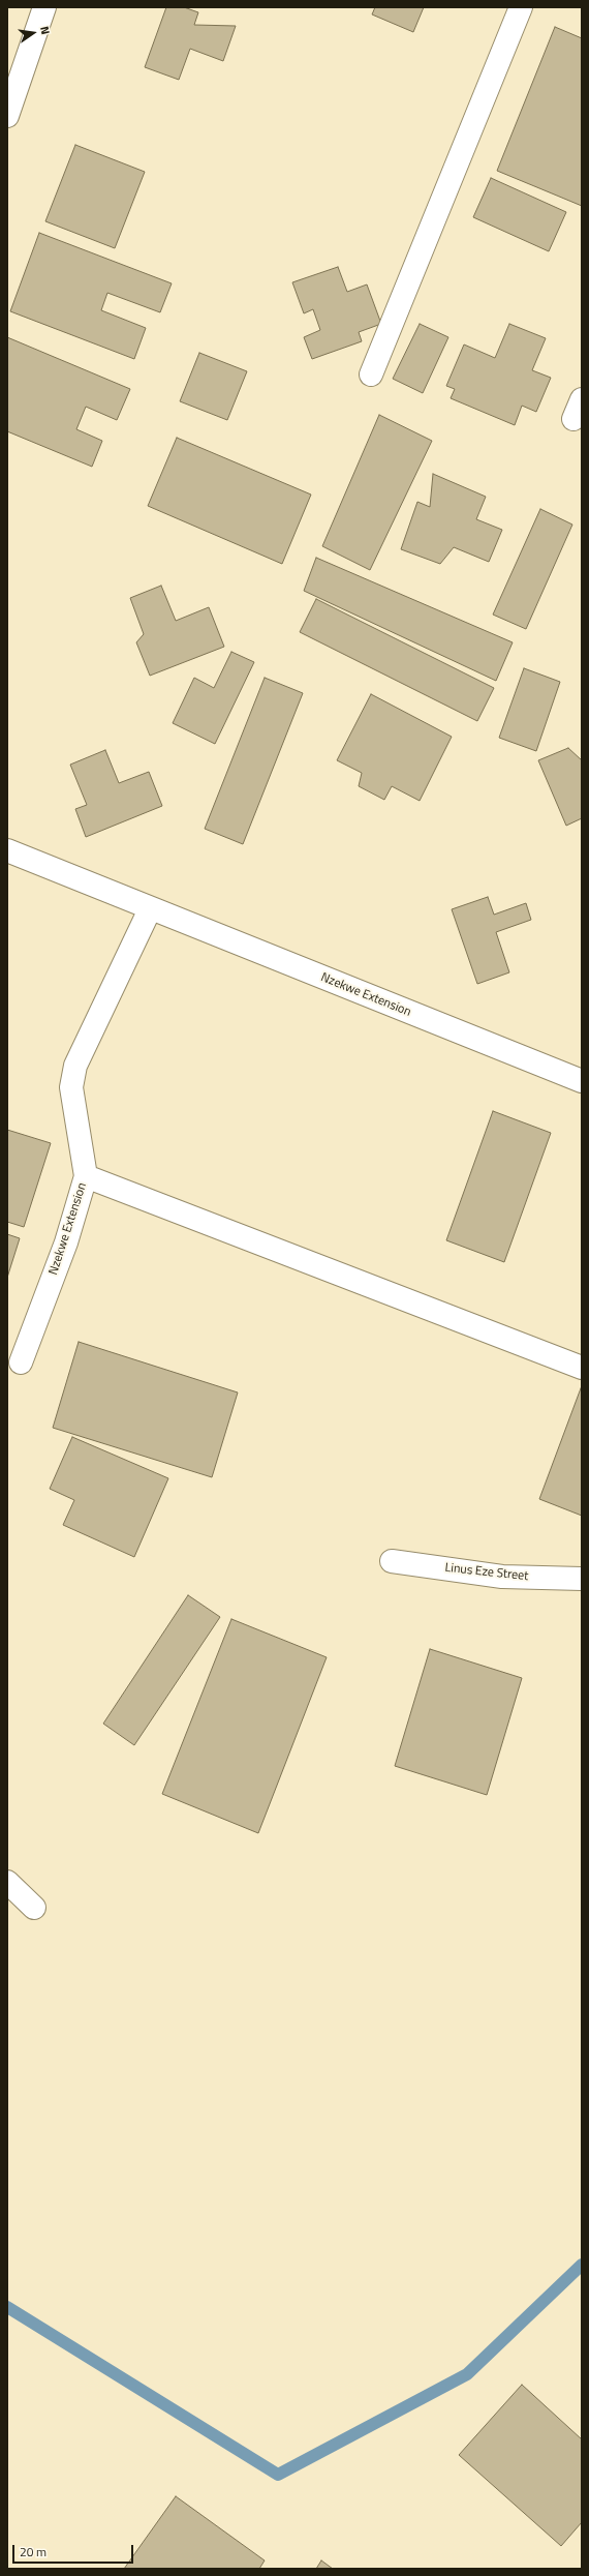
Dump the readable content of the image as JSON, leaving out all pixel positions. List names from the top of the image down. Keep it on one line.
{"streets":{"street":["Nzekwe Extension","Linus Eze Street"]},"scale_bar":"20 m","north":"right"}
